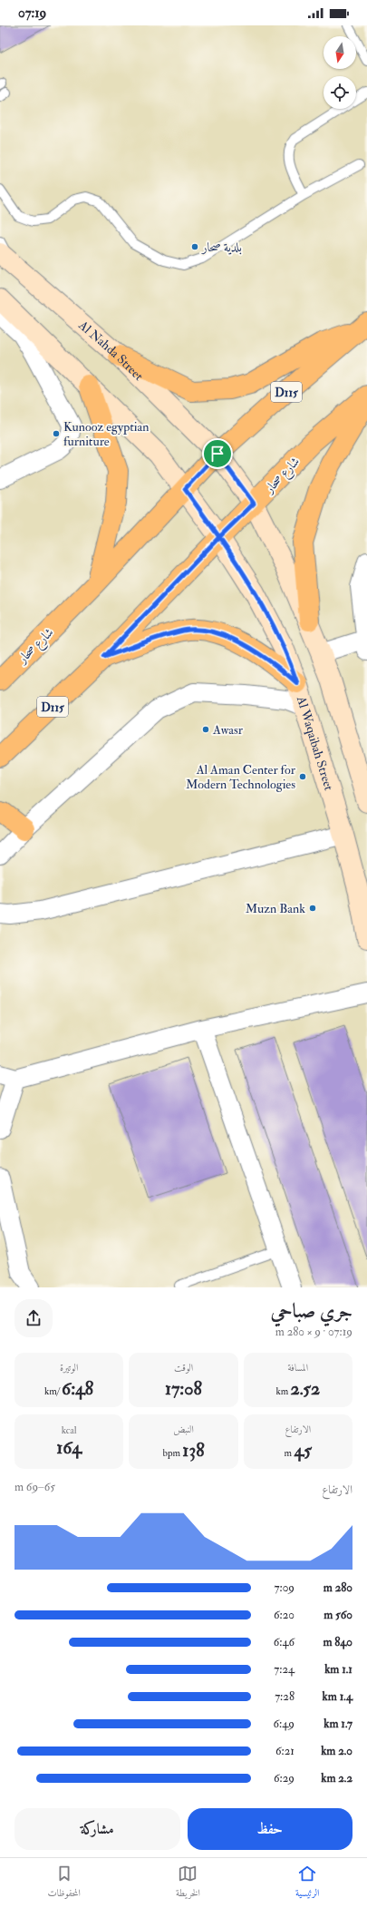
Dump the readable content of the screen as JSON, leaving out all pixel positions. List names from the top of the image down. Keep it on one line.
{"streets":{"main road":["Al Nahda Street","D115","شارع صحار","Al Waqaibah Street"]},"crossings":[["Al Nahda Street","شارع صحار"],["شارع صحار","Al Waqaibah Street"]],"places":["بلدية صحار","Kunooz egyptian furniture","Awasr","Al Aman Center for Modern Technologies","Muzn Bank"],"north":"bottom","page":{"status":"07:19","heading":["جري صباحي","07:19 · 9 × 280 m"],"stats":[["المسافة","2.52 km"],["الوقت","17:08"],["الوتيرة","6:48 /km"],["الارتفاع","45 m"],["النبض","138 bpm"],["kcal","164"]],"chart":["الارتفاع","65–69 m"],"list":[{"name":"280 m","note":"7:09"},{"name":"560 m","note":"6:20"},{"name":"840 m","note":"6:46"},{"name":"1.1 km","note":"7:24"},{"name":"1.4 km","note":"7:28"},{"name":"1.7 km","note":"6:49"},{"name":"2.0 km","note":"6:21"},{"name":"2.2 km","note":"6:29"}],"buttons":["حفظ","مشاركة"],"tabs":["الرئيسية","الخريطة","المحفوظات"]}}
